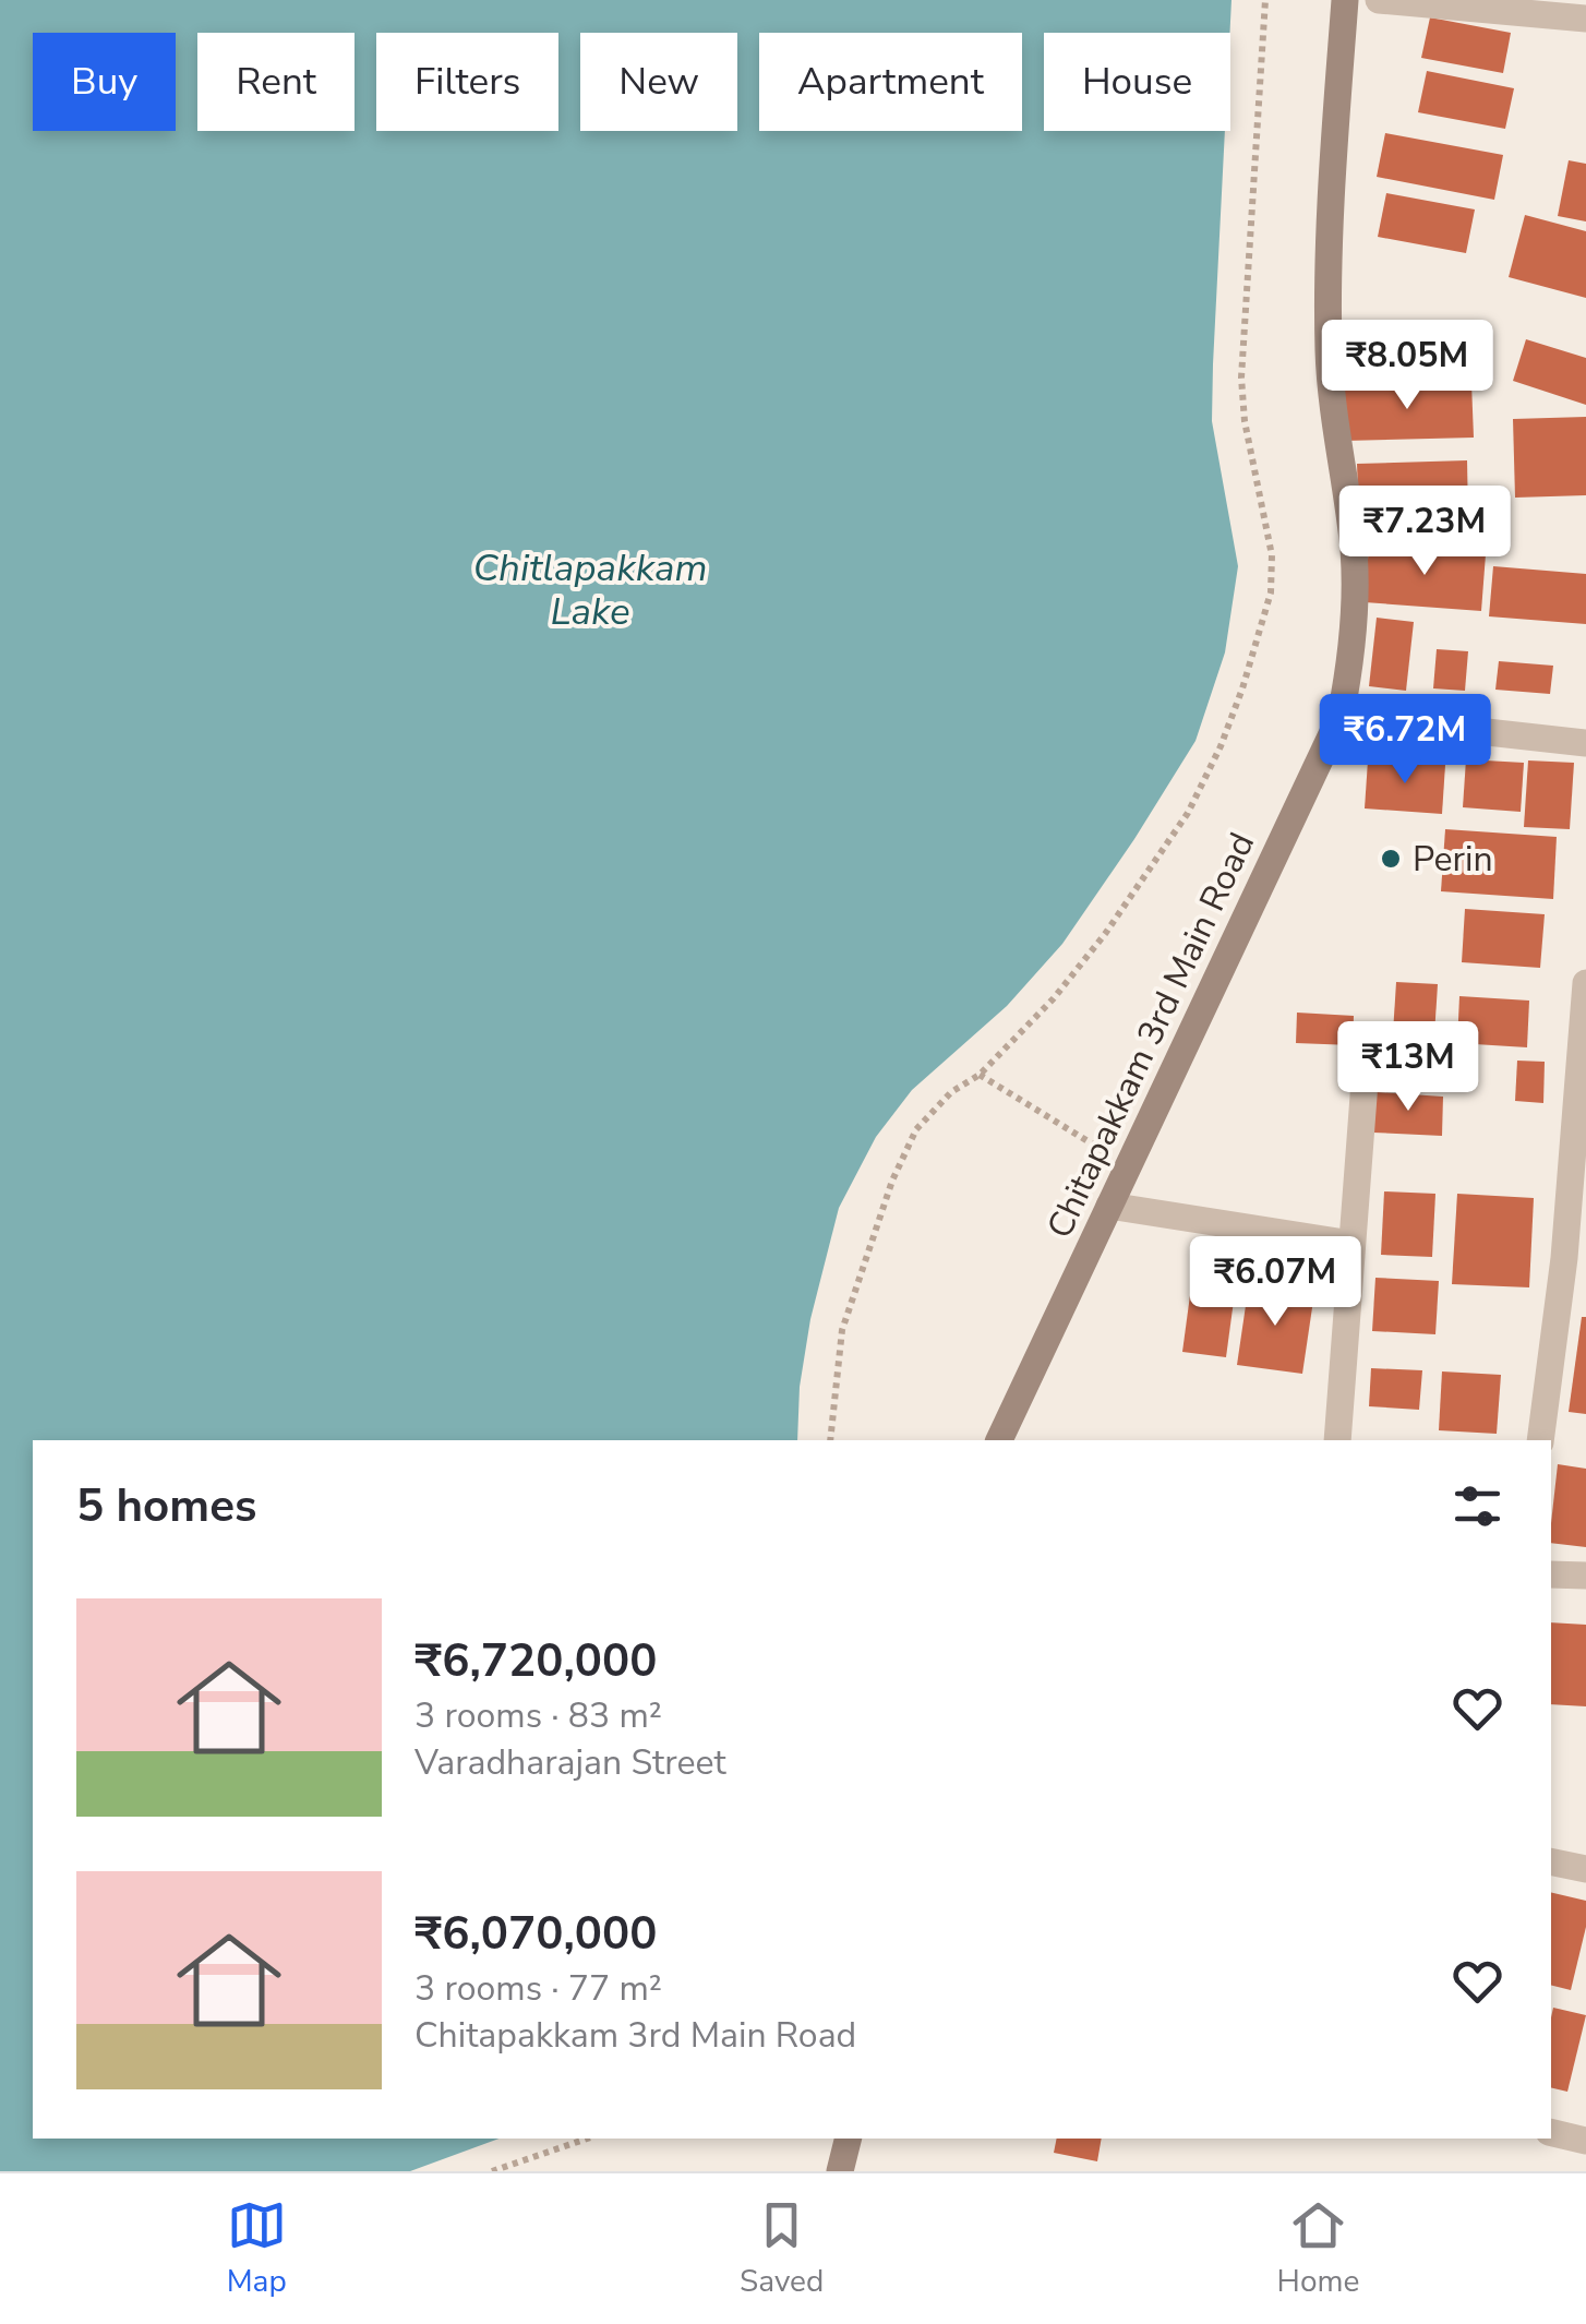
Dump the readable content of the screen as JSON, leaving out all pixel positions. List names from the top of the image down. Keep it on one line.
{"streets":{"street":["Chitapakkam 3rd Main Road"]},"water":["Chitlapakkam Lake"],"places":["Perin"],"page":{"chip":["Buy","Rent","Filters","New","Apartment","House"],"price":["₹8.05M","₹7.23M","₹6.72M","₹13M","₹6.07M"],"heading":"5 homes","list":[{"name":"₹6,720,000","note":"3 rooms · 83 m² · Varadharajan Street"},{"name":"₹6,070,000","note":"3 rooms · 77 m² · Chitapakkam 3rd Main Road"}],"tabs":["Map","Saved","Home"]}}
